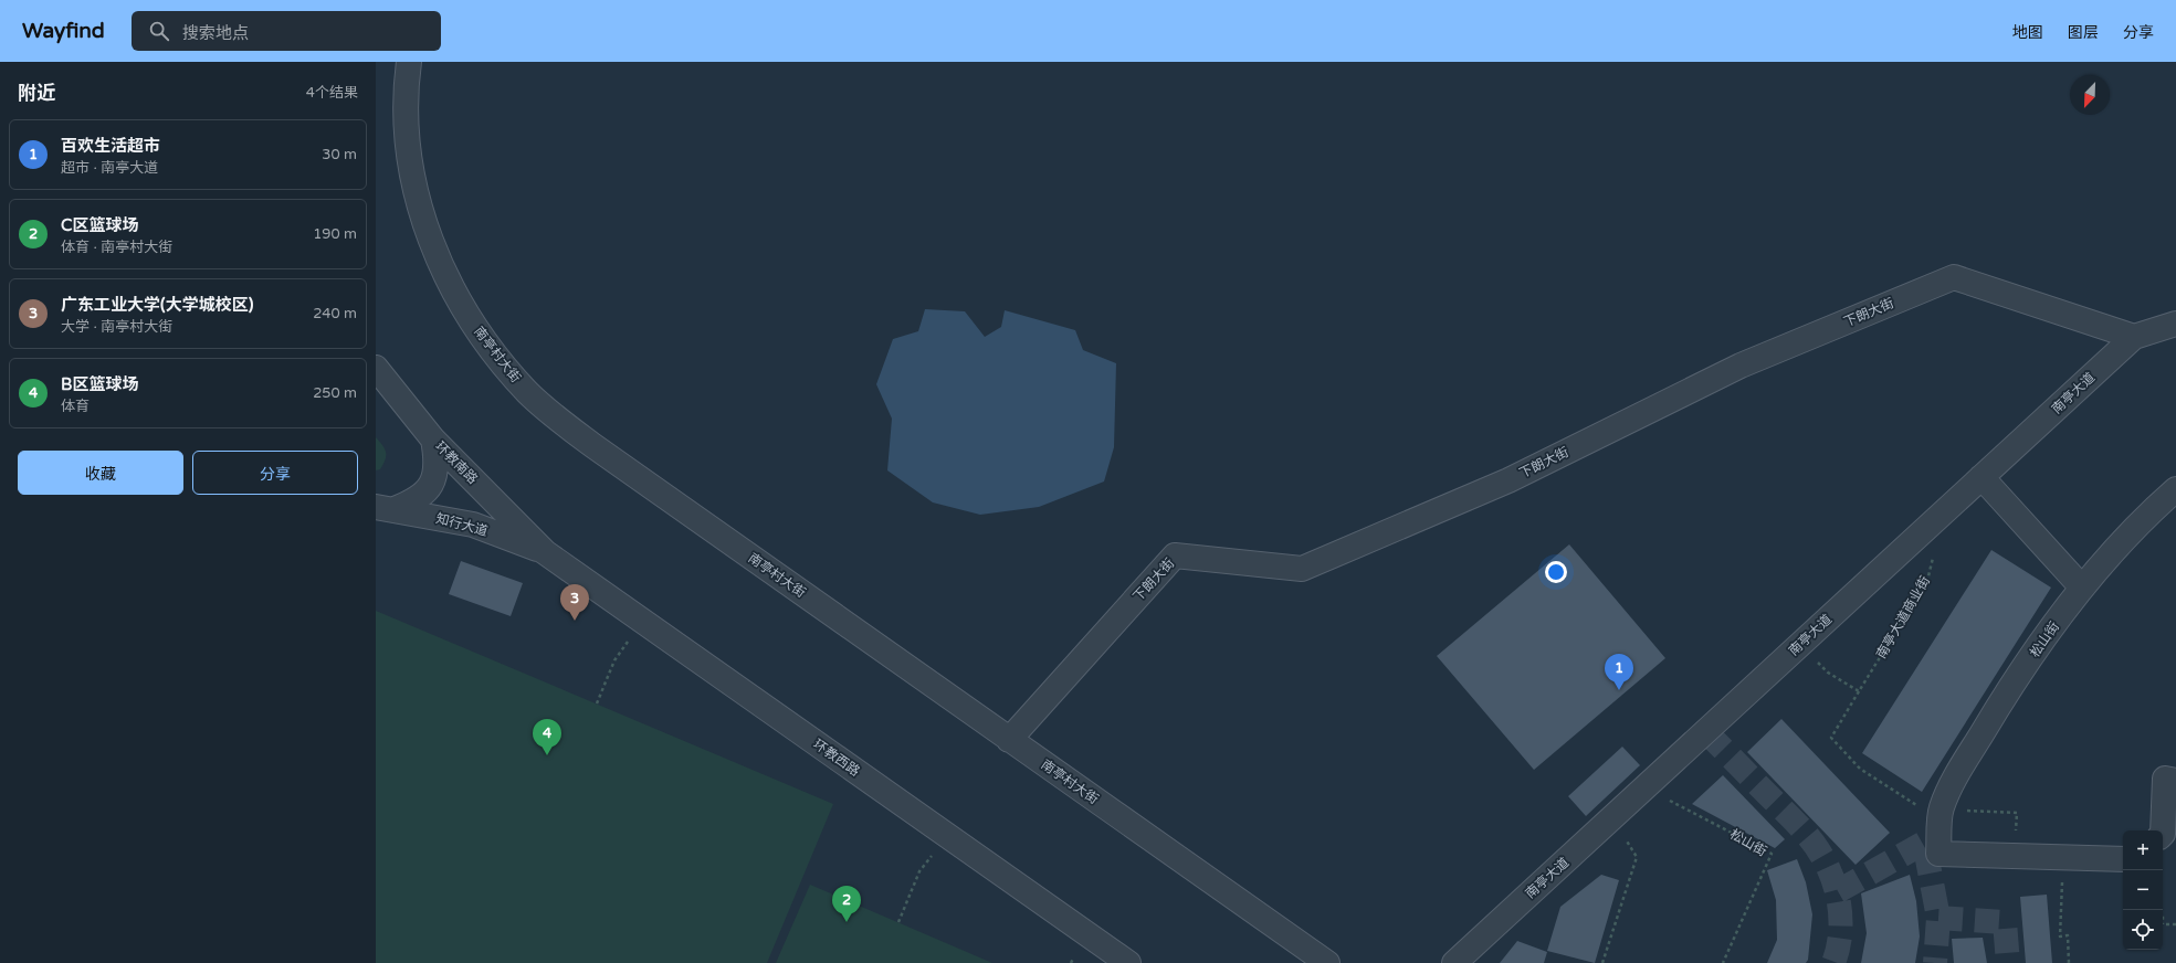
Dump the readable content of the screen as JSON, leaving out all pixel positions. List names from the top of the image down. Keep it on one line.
{"streets":{"street":["下朗大街","南亭村大街","南亭大道","环教南路","知行大道","松山街","环教西路"],"path":["南亭大道商业街"]},"crossings":[["下朗大街","南亭村大街"],["下朗大街","南亭大道"],["南亭大道","松山街"],["环教南路","知行大道"],["环教南路","环教西路"],["知行大道","环教西路"],["南亭大道商业街","松山街"]],"north":"bottom left","page":{"header":"Wayfind","search":"搜索地点","nav":["地图","图层","分享"],"heading":["附近","4个结果"],"list":[{"mark":"1","name":"百欢生活超市","note":"超市 · 南亭大道","value":"30 m"},{"mark":"2","name":"C区篮球场","note":"体育 · 南亭村大街","value":"190 m"},{"mark":"3","name":"广东工业大学(大学城校区)","note":"大学 · 南亭村大街","value":"240 m"},{"mark":"4","name":"B区篮球场","note":"体育","value":"250 m"}],"buttons":["收藏","分享"],"pins":["3","1","4","2"],"map_buttons":["+","−"]}}
